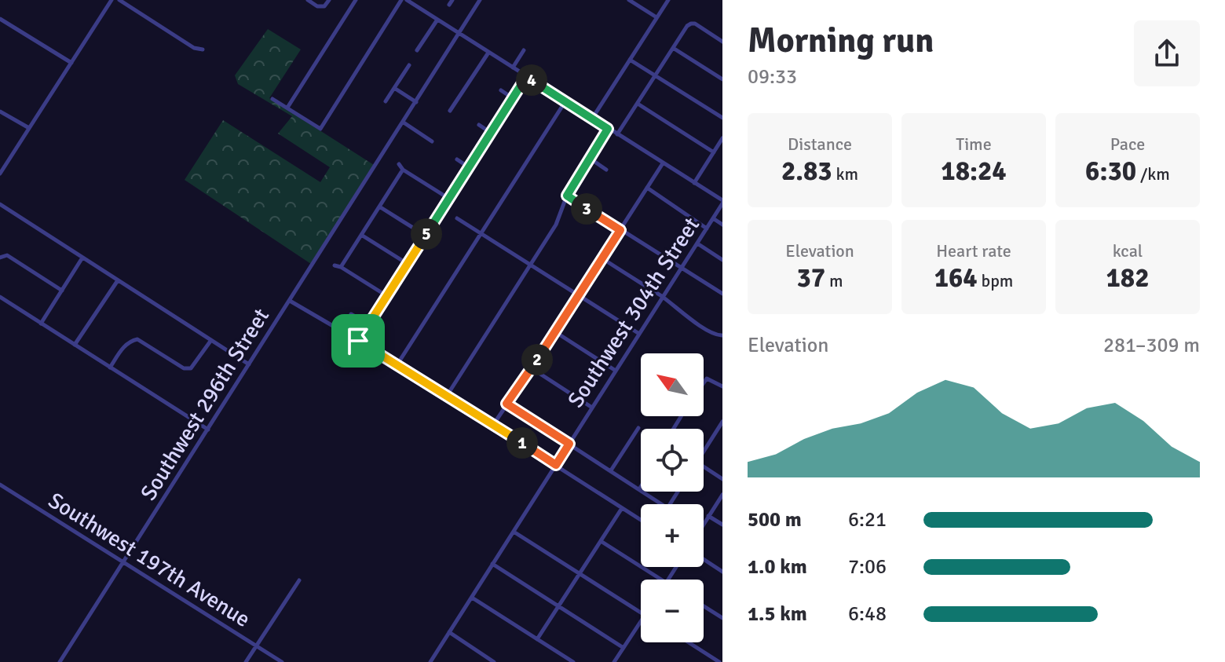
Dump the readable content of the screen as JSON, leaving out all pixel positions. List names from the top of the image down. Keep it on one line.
{"streets":{"street":["Southwest 304th Street","Southwest 296th Street","Southwest 197th Avenue"]},"crossings":[["Southwest 296th Street","Southwest 197th Avenue"]],"north":"top left","page":{"heading":["Morning run","09:33"],"pins":["4","3","5","2","1"],"stats":[["Distance","2.83 km"],["Time","18:24"],["Pace","6:30 /km"],["Elevation","37 m"],["Heart rate","164 bpm"],["kcal","182"]],"chart":["Elevation","281–309 m"],"map_buttons":["+","−"],"list":[{"name":"500 m","note":"6:21"},{"name":"1.0 km","note":"7:06"},{"name":"1.5 km","note":"6:48"}]}}
